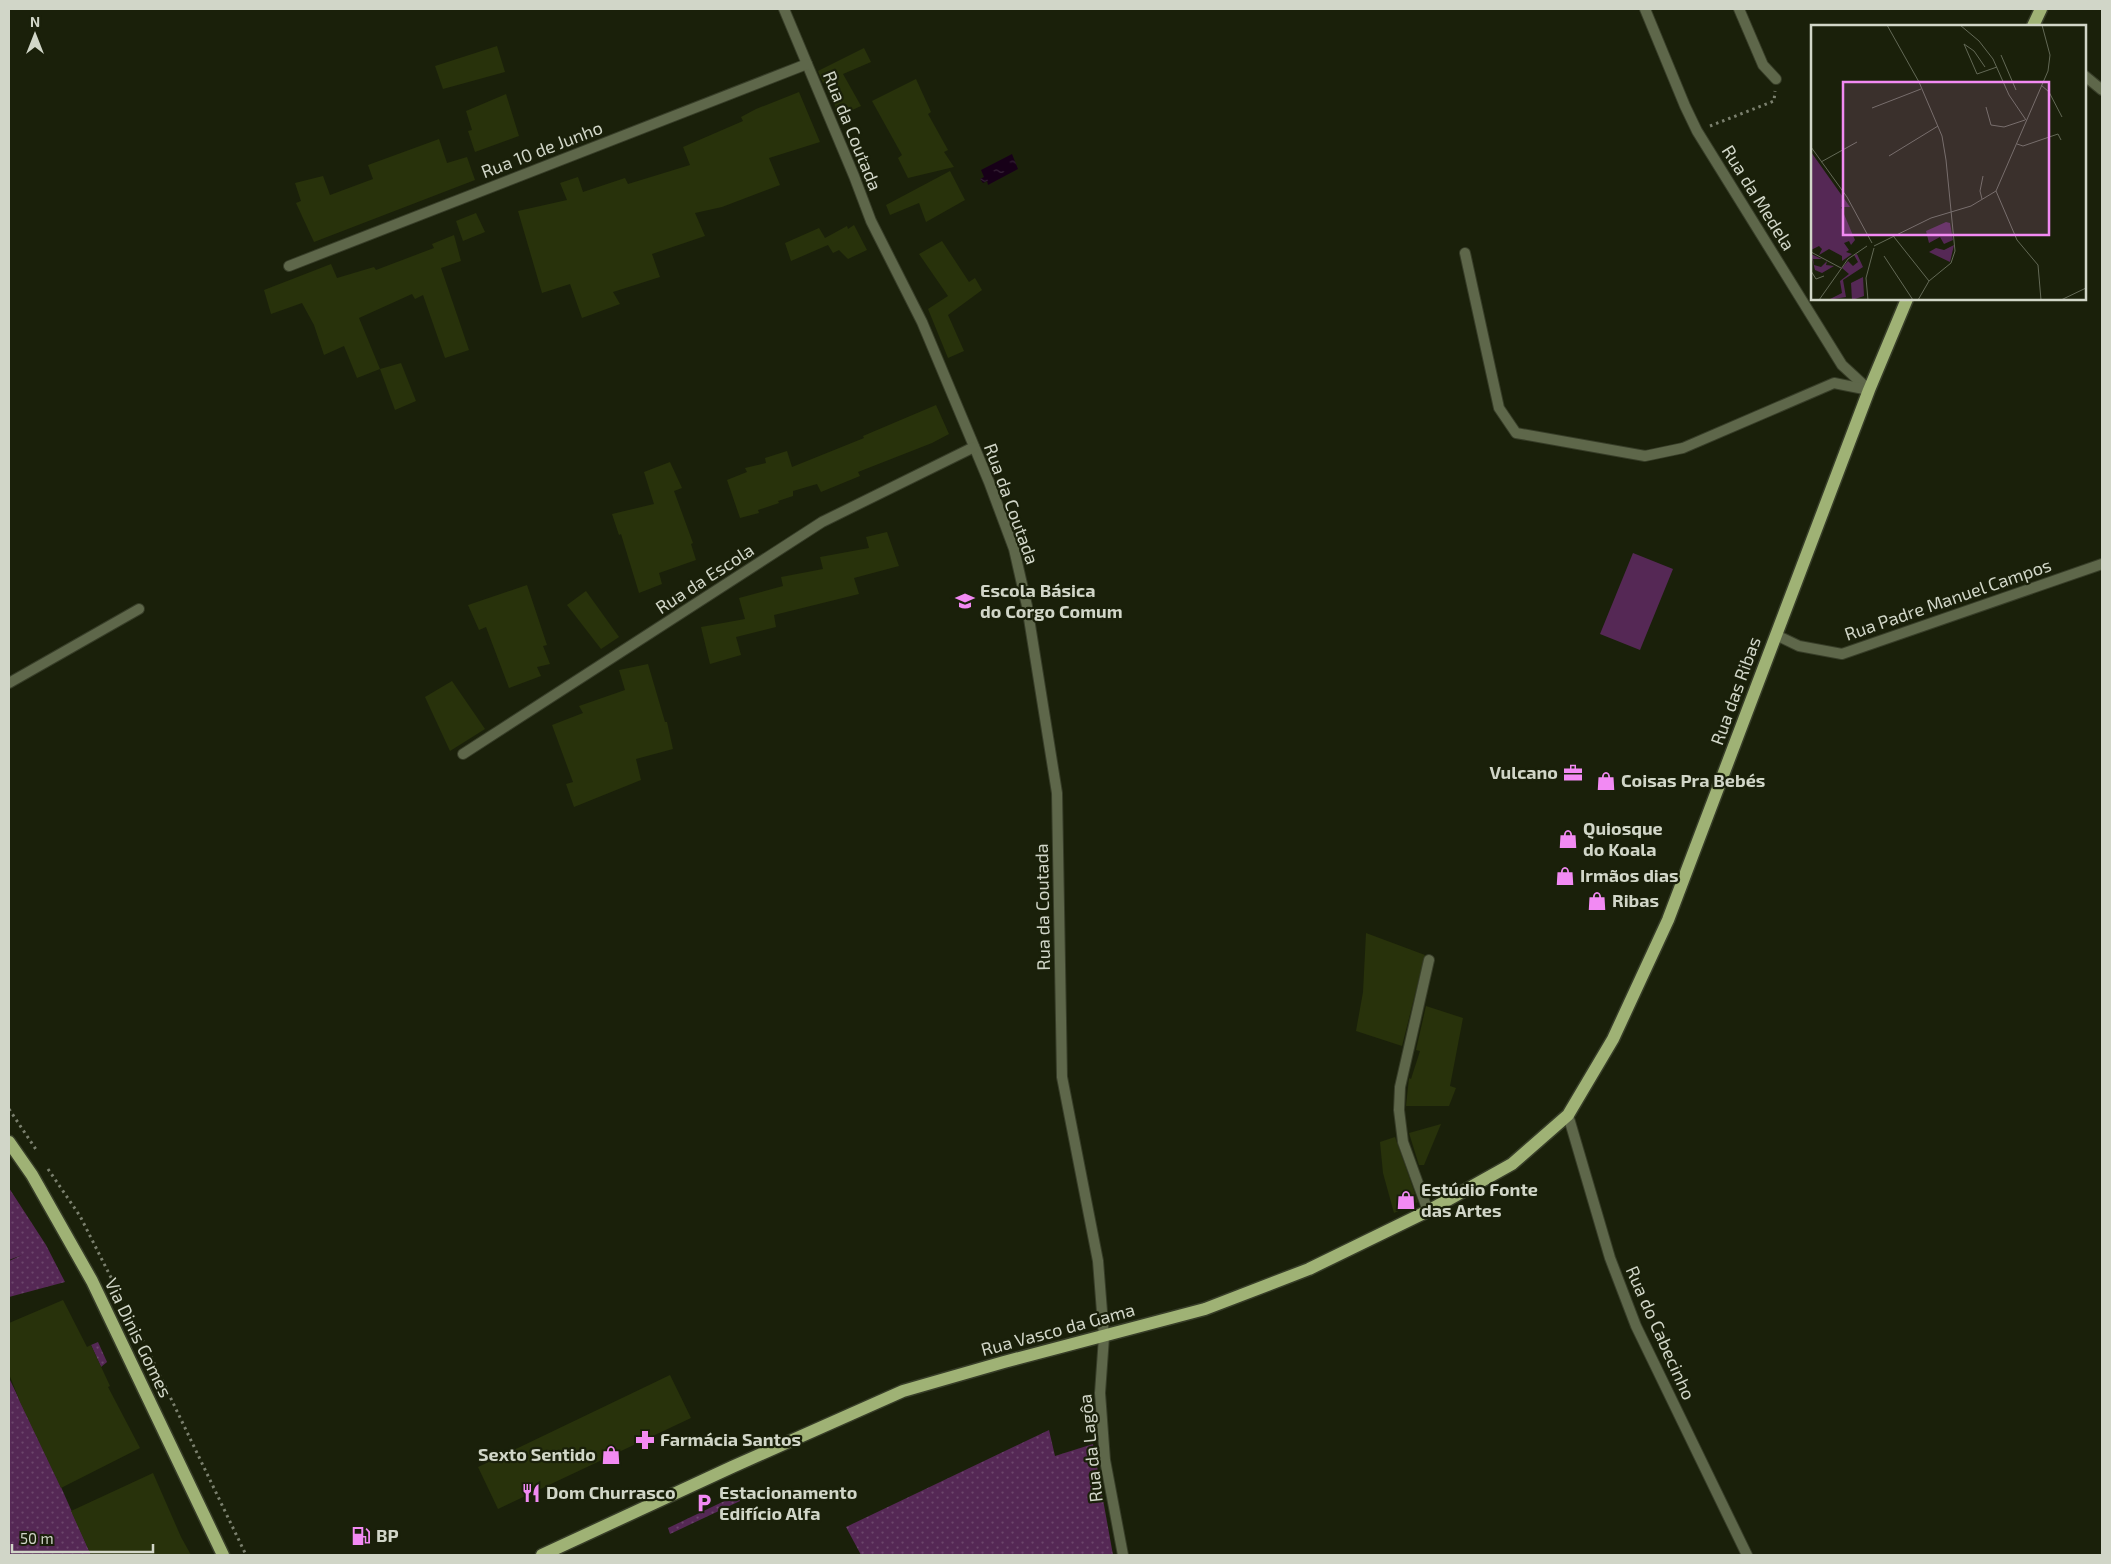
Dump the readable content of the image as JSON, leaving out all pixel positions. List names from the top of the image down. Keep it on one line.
{"streets":{"main road":["Rua das Ribas","Rua Vasco da Gama","Via Dinis Gomes"],"street":["Rua da Coutada","Rua 10 de Junho","Rua da Medela","Rua da Escola","Rua Padre Manuel Campos","Rua do Cabecinho","Rua da Lagôa"]},"crossings":[["Rua da Coutada","Rua 10 de Junho"],["Rua da Coutada","Rua da Escola"],["Rua da Coutada","Rua Vasco da Gama"],["Rua da Coutada","Rua da Lagôa"],["Rua da Medela","Rua das Ribas"],["Rua Padre Manuel Campos","Rua das Ribas"],["Rua das Ribas","Rua Vasco da Gama"],["Rua das Ribas","Rua do Cabecinho"],["Rua Vasco da Gama","Rua do Cabecinho"],["Rua Vasco da Gama","Rua da Lagôa"]],"places":{"school or university":["Escola Básica do Corgo Comum"],"office":["Vulcano"],"shop":["Coisas Pra Bebés","Quiosque do Koala","Irmãos dias","Ribas","Estúdio Fonte das Artes","Sexto Sentido"],"pharmacy":["Farmácia Santos"],"restaurant":["Dom Churrasco"],"parking":["Estacionamento Edifício Alfa"],"fuel station":["BP"]},"scale_bar":"50 m","north":"top"}
